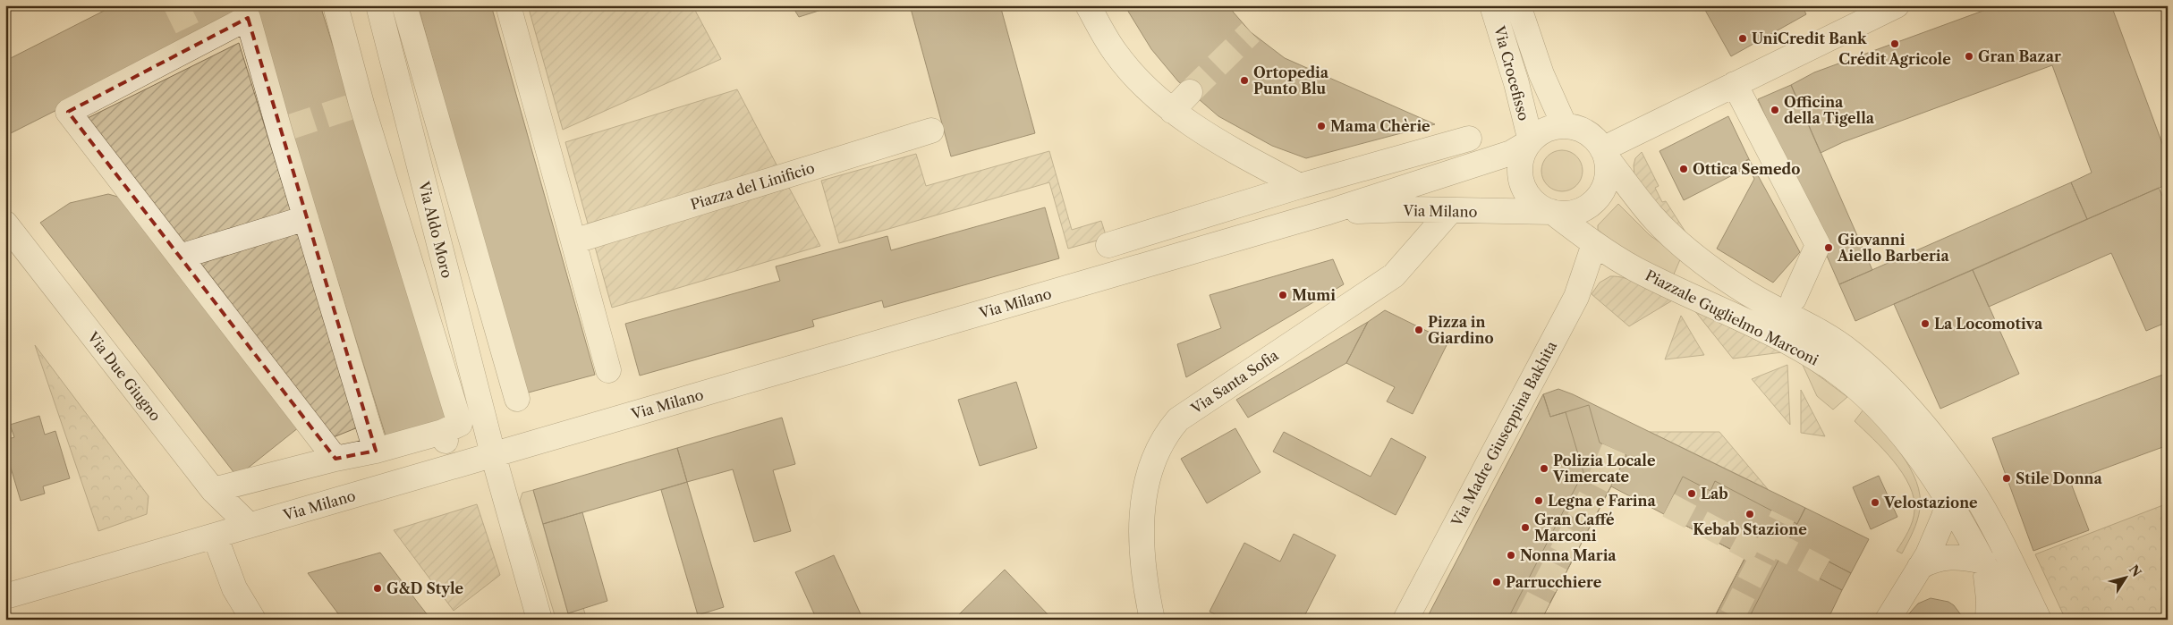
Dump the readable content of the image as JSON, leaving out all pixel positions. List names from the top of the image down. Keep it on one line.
{"streets":{"street":["Via Crocefisso","Piazza del Linificio","Via Milano","Via Aldo Moro","Piazzale Guglielmo Marconi","Via Due Giugno","Via Santa Sofia","Via Madre Giuseppina Bakhita"]},"crossings":[["Via Crocefisso","Via Milano"],["Via Crocefisso","Piazzale Guglielmo Marconi"],["Via Milano","Via Aldo Moro"],["Via Milano","Piazzale Guglielmo Marconi"],["Via Milano","Via Due Giugno"],["Via Milano","Via Santa Sofia"],["Piazzale Guglielmo Marconi","Via Madre Giuseppina Bakhita"]],"places":["UniCredit Bank","Crédit Agricole","Gran Bazar","Ortopedia Punto Blu","Officina della Tigella","Mama Chèrie","Ottica Semedo","Giovanni Aiello Barberia","Mumi","La Locomotiva","Pizza in Giardino","Polizia Locale Vimercate","Stile Donna","Lab","Legna e Farina","Velostazione","Kebab Stazione","Gran Caffé Marconi","Nonna Maria","Parrucchiere","G&D Style"],"north":"top right"}
